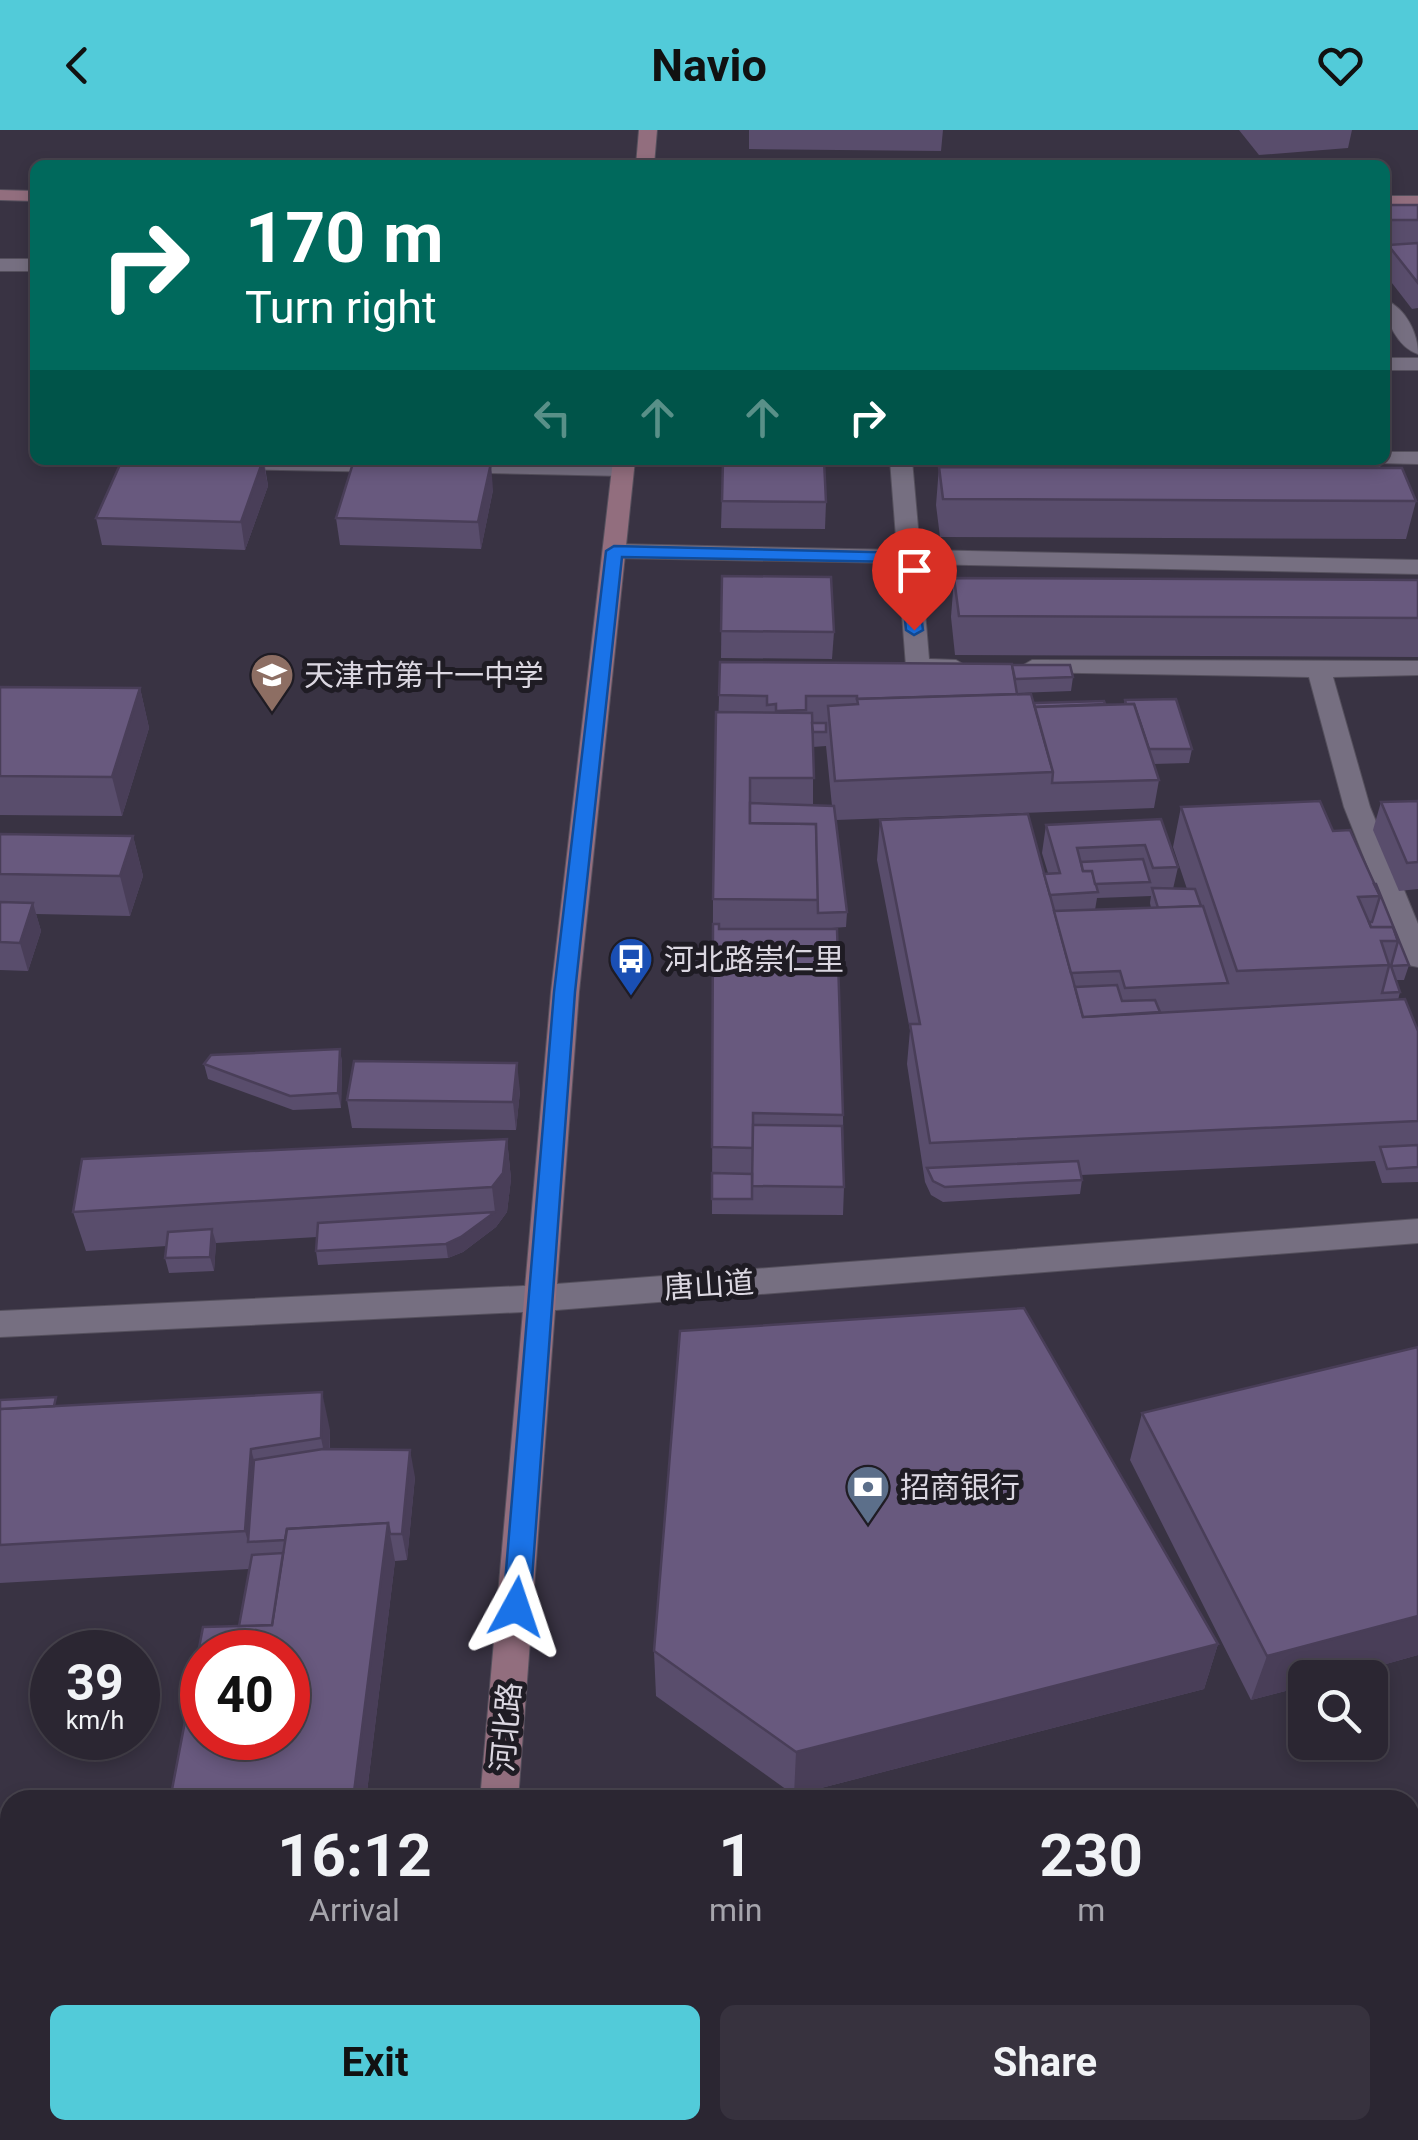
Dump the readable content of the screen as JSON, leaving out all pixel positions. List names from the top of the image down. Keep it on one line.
{"streets":{"street":["唐山道","河北路"]},"crossings":[["唐山道","河北路"]],"places":{"school or university":["天津市第十一中学"],"bus stop":["河北路崇仁里"],"bank":["招商银行"]},"page":{"header":"Navio","turn":["170 m","Turn right"],"speed":"39 km/h","limit":"40","eta":["16:12","Arrival","1","min","230","m"],"buttons":["Exit","Share"]}}
